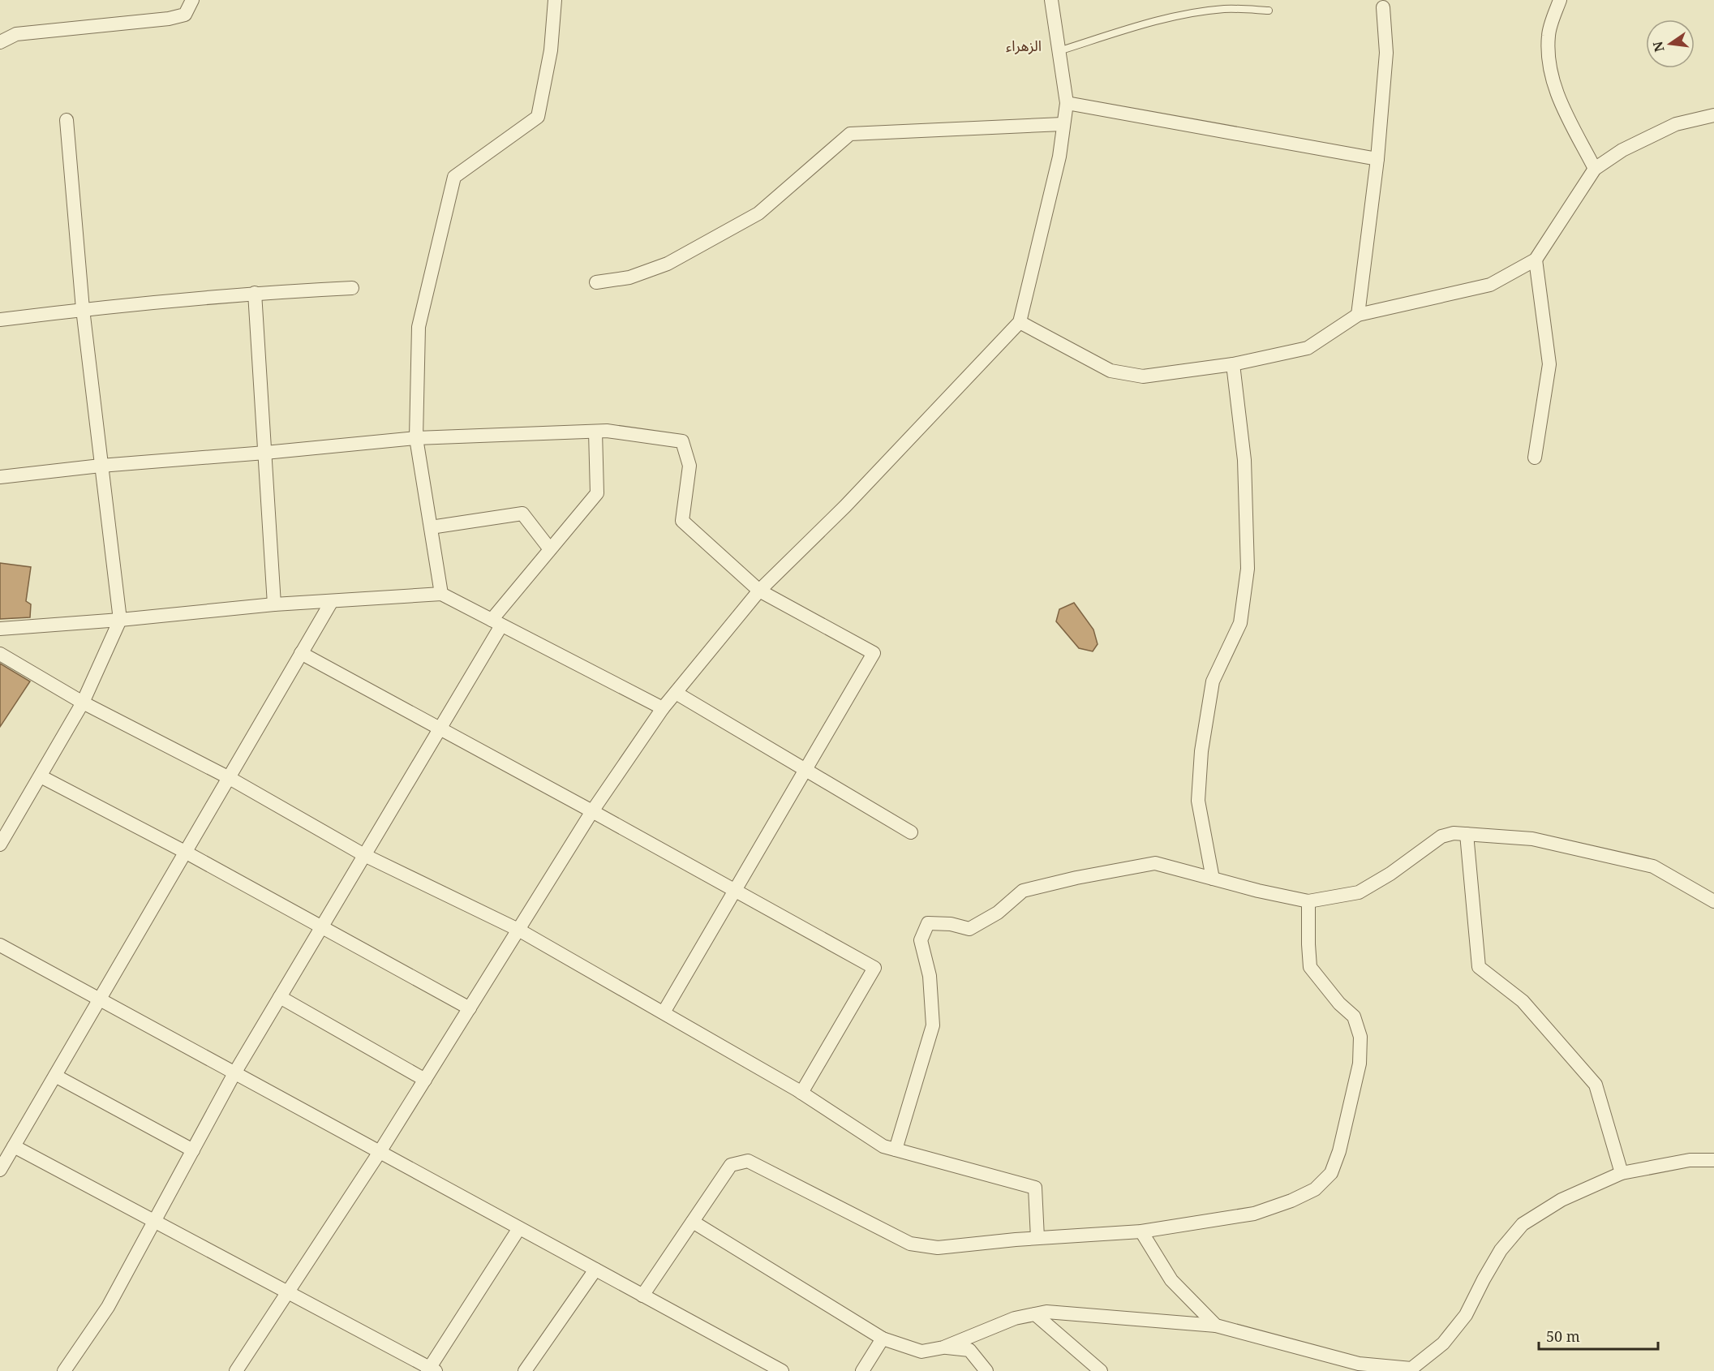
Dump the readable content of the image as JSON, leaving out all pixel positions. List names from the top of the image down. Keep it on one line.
{"districts":["الزهراء"],"scale_bar":"50 m","north":"left"}
